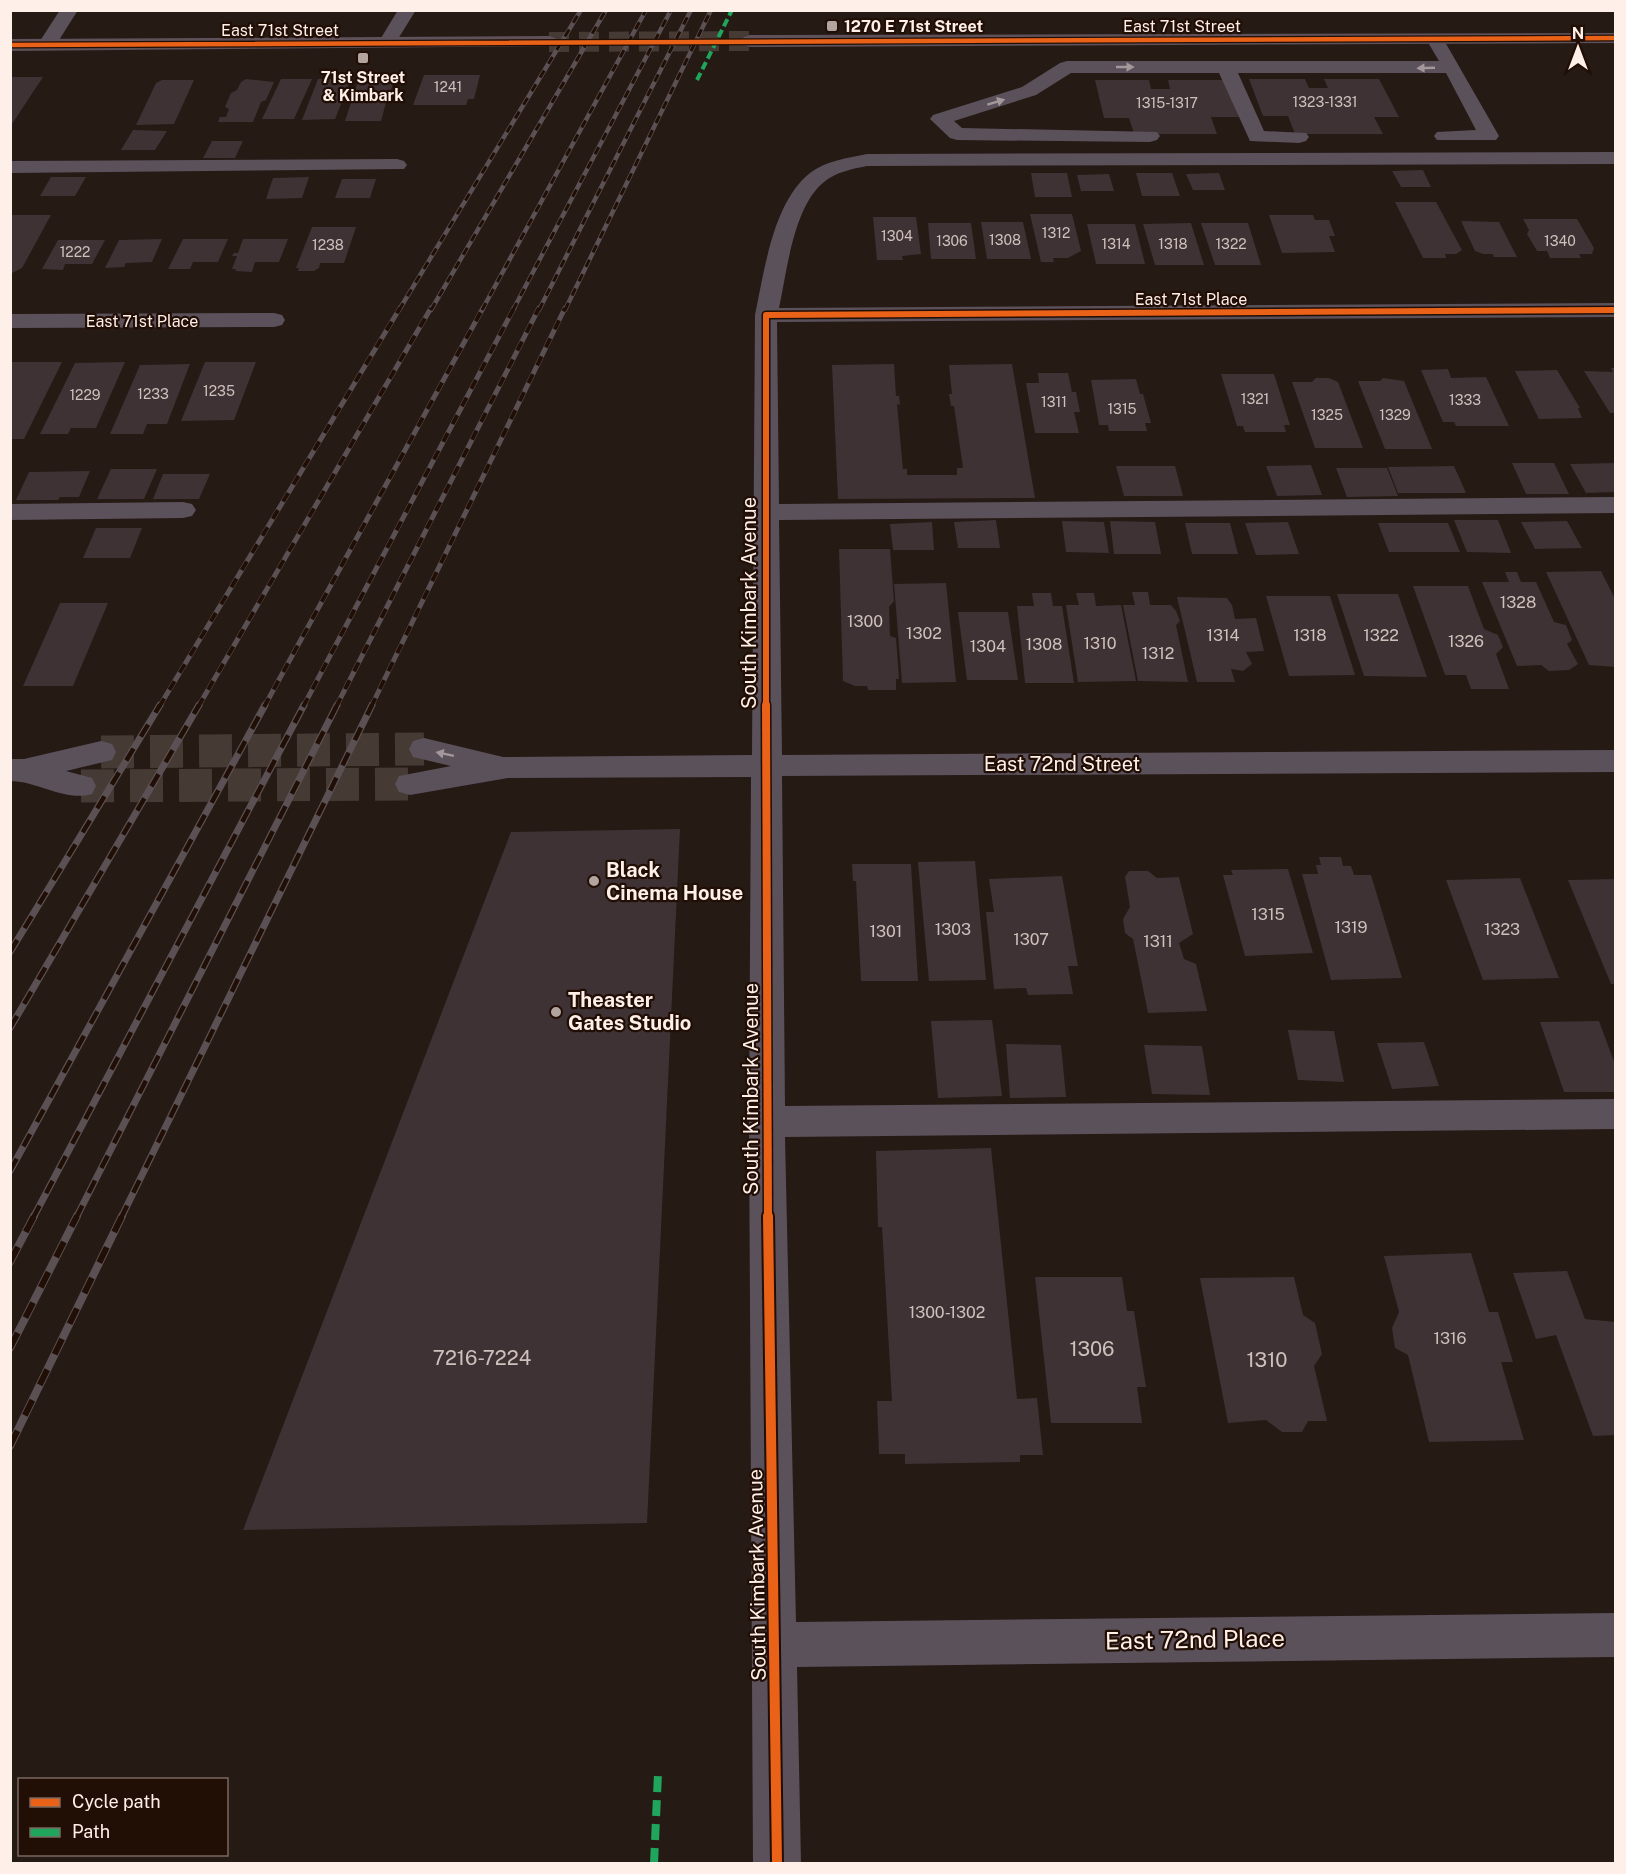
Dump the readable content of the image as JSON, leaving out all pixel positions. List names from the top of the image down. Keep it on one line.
{"streets":{"main road":["East 71st Street"],"street":["East 71st Place","South Kimbark Avenue","East 72nd Street","East 72nd Place"]},"crossings":[["East 71st Place","South Kimbark Avenue"],["South Kimbark Avenue","East 72nd Street"],["South Kimbark Avenue","East 72nd Place"]],"places":{"transit":["1270 E 71st Street","71st Street & Kimbark"],"other":["Black Cinema House","Theaster Gates Studio"]},"house_numbers":["1241","1323-1331","1315-1317","1312","1304","1308","1306","1340","1314","1318","1322","1238","1222","1235","1233","1229","1321","1333","1311","1315","1325","1329","1328","1300","1302","1314","1318","1322","1326","1310","1308","1304","1312","1315","1319","1303","1323","1301","1307","1311","1300-1302","1316","1306","7216-7224","1310"],"legend":["Cycle path","Path"],"north":"top"}
